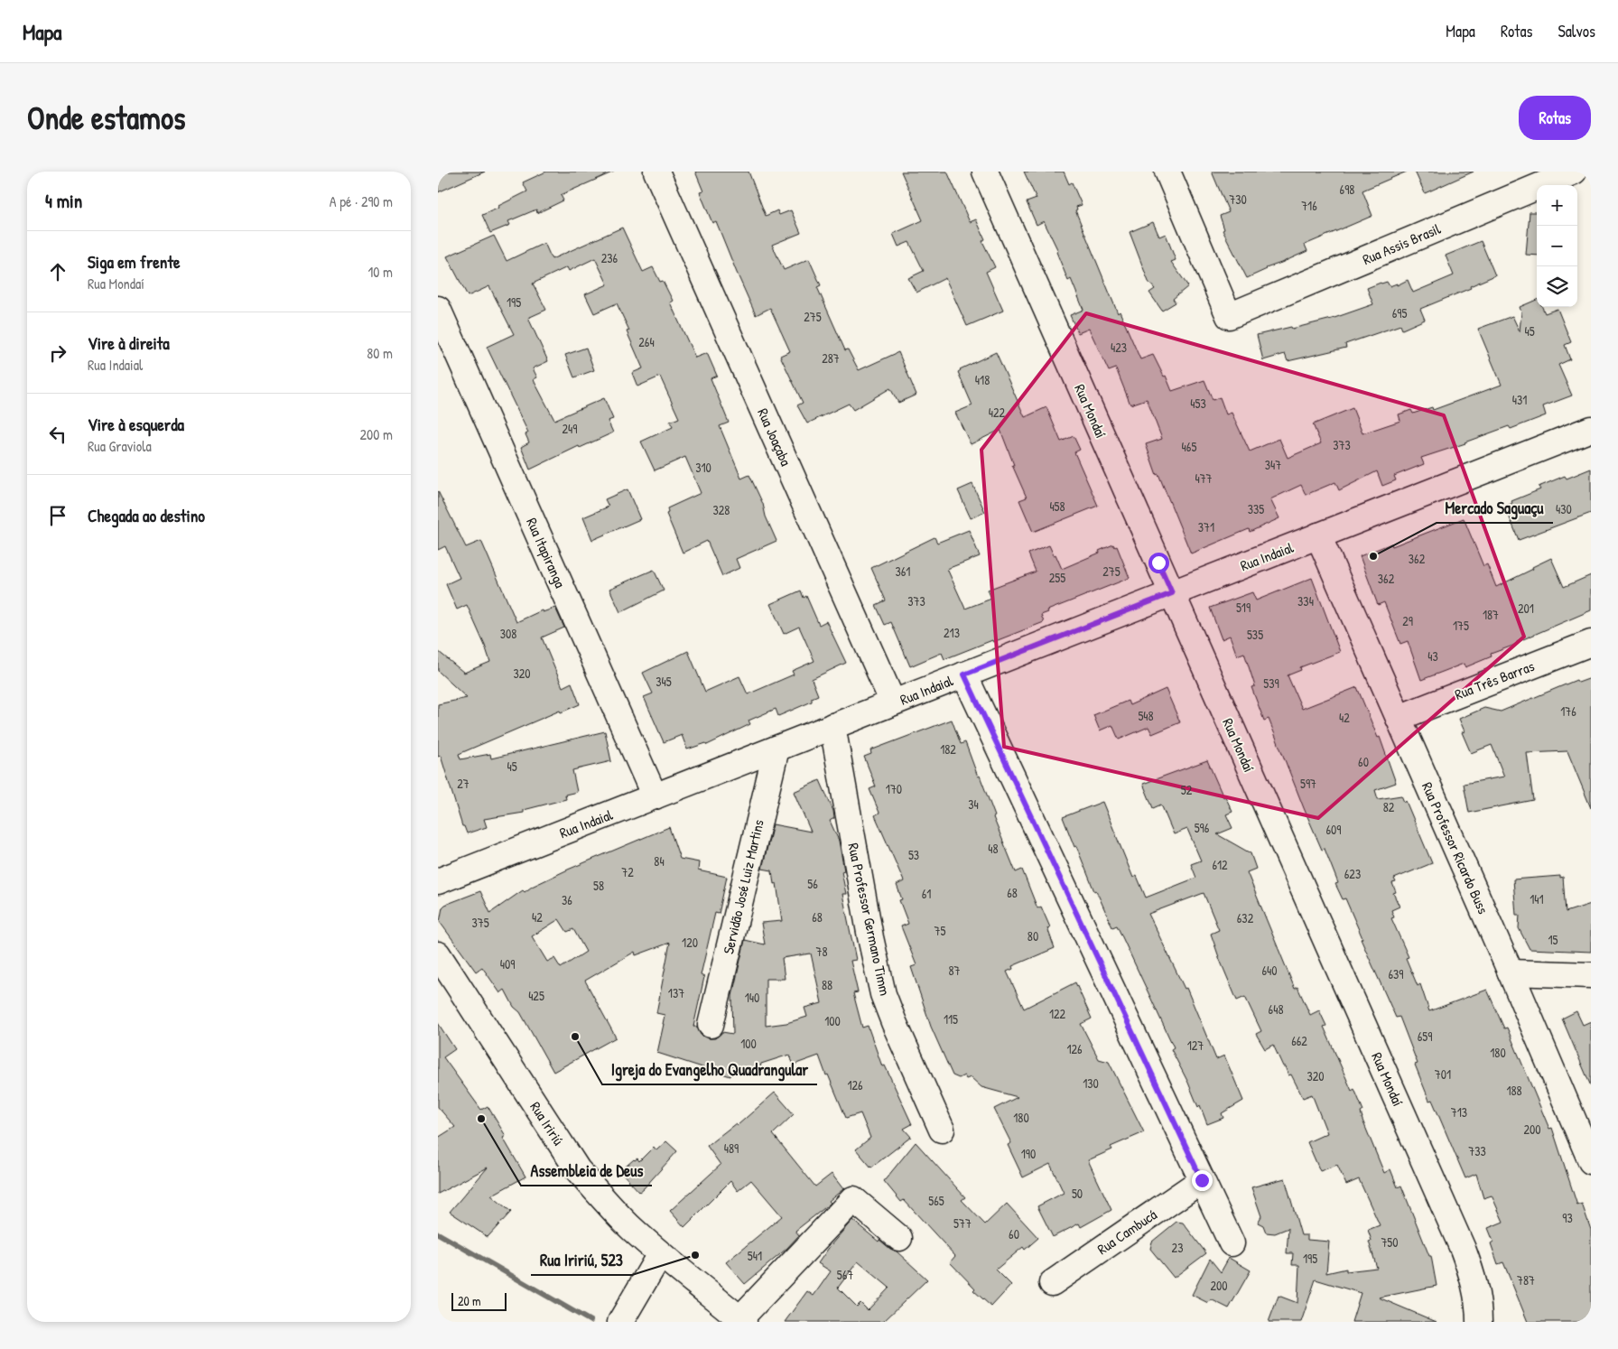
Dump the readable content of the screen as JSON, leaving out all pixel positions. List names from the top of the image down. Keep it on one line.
{"streets":{"street":["Rua Assis Brasil","Rua Mondaí","Rua Joaçaba","Rua Itapiranga","Rua Indaial","Rua Três Barras","Rua Professor Ricardo Buss","Servidão José Luiz Martins","Rua Professor Germano Timm","Rua Iririú","Rua Cambucá"]},"crossings":[["Rua Mondaí","Rua Indaial"],["Rua Joaçaba","Rua Indaial"],["Rua Itapiranga","Rua Indaial"],["Rua Indaial","Rua Professor Ricardo Buss"],["Rua Indaial","Servidão José Luiz Martins"],["Rua Indaial","Rua Professor Germano Timm"],["Rua Três Barras","Rua Professor Ricardo Buss"]],"places":["Mercado Saguaçu","Igreja do Evangelho Quadrangular","Assembleia de Deus","Rua Iririú, 523"],"house_numbers":["698","730","716","236","195","695","275","45","264","423","287","418","431","453","422","249","373","465","347","310","477","458","335","430","328","371","362","361","275","255","362","373","334","519","201","187","29","175","213","308","535","43","320","345","539","176","548","42","182","60","45","27","597","170","52","34","82","596","609","48","53","84","612","72","623","56","58","68","61","141","36","42","68","632","375","75","80","15","120","78","409","87","640","639","88","137","425","140","648","122","115","100","659","662","100","127","126","180","701","320","130","126","188","713","180","200","489","733","190","50","565","93","577","60","750","23","541","195","567","787","200"],"scale_bar":"20 m","page":{"header":"Mapa","nav":["Mapa","Rotas","Salvos"],"buttons":"Rotas","title":"Onde estamos","heading":["4 min","A pé · 290 m"],"map_buttons":["+","−"],"list":[["Siga em frente","Rua Mondaí","10 m"],["Vire à direita","Rua Indaial","80 m"],["Vire à esquerda","Rua Graviola","200 m"],"Chegada ao destino"],"scale":"20 m"}}
